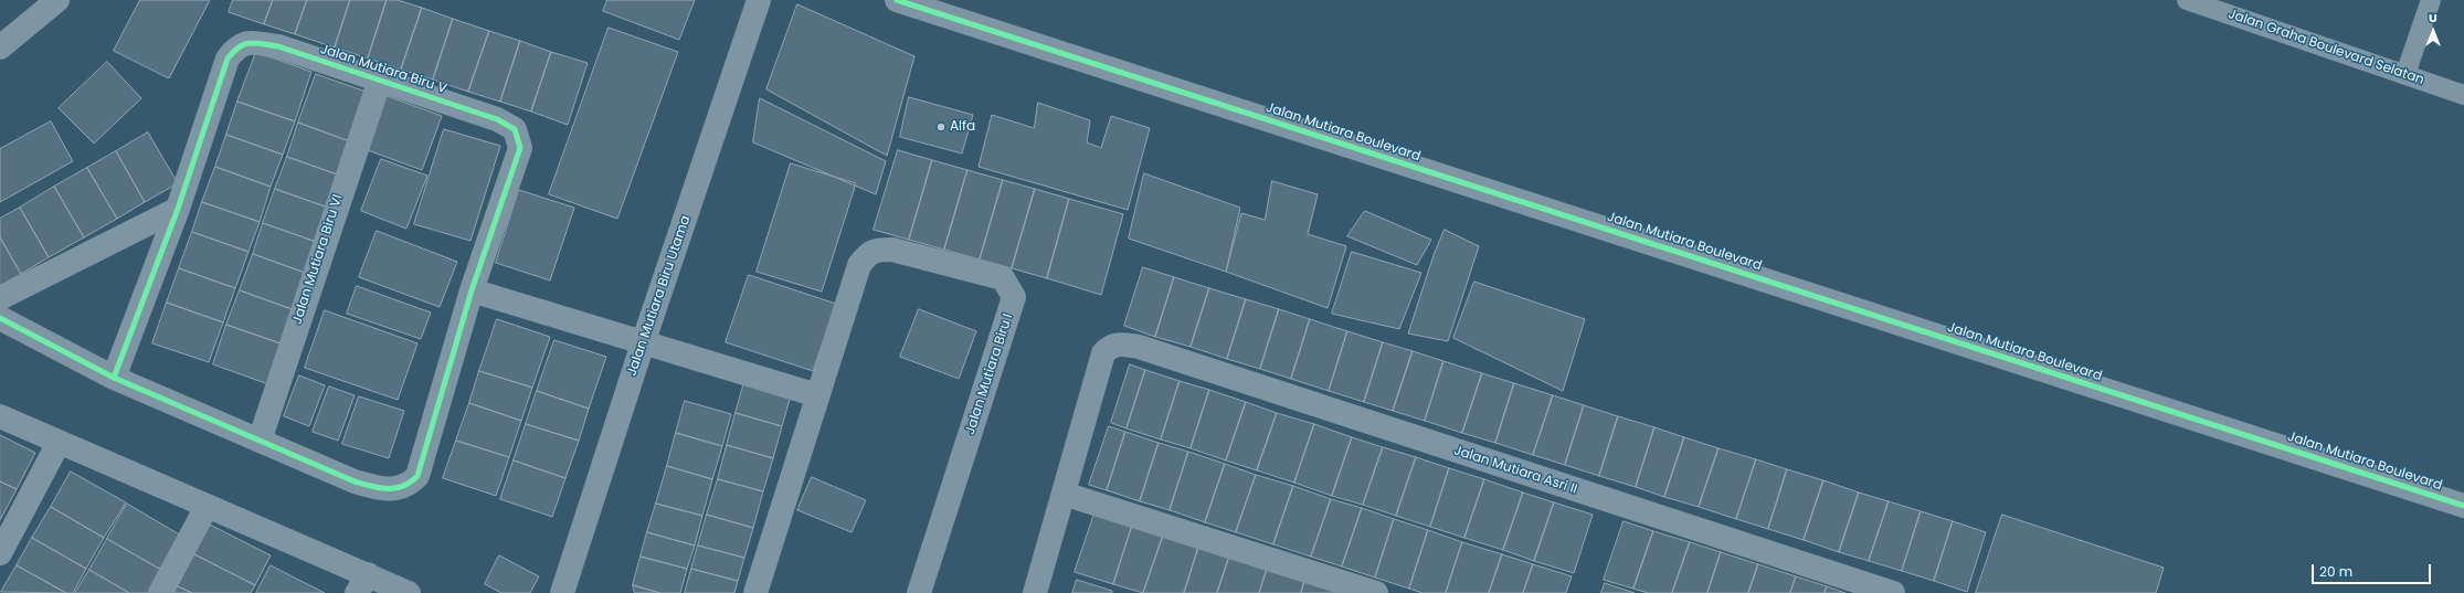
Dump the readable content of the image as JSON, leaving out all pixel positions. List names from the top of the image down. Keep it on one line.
{"streets":{"street":["Jalan Mutiara Biru V","Jalan Mutiara Boulevard","Jalan Mutiara Biru VI","Jalan Mutiara Biru Utama","Jalan Mutiara Biru I","Jalan Mutiara Asri II"],"lane":["Jalan Graha Boulevard Selatan"]},"crossings":[["Jalan Mutiara Biru V","Jalan Mutiara Biru VI"]],"places":["Alfa"],"scale_bar":"20 m","north":"top"}
